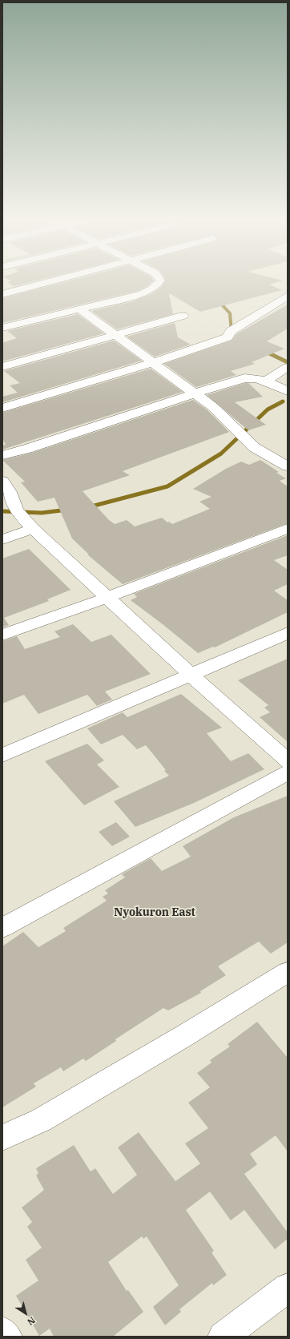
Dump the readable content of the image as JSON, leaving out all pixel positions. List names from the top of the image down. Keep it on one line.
{"districts":["Nyokuron East"],"north":"bottom right"}
